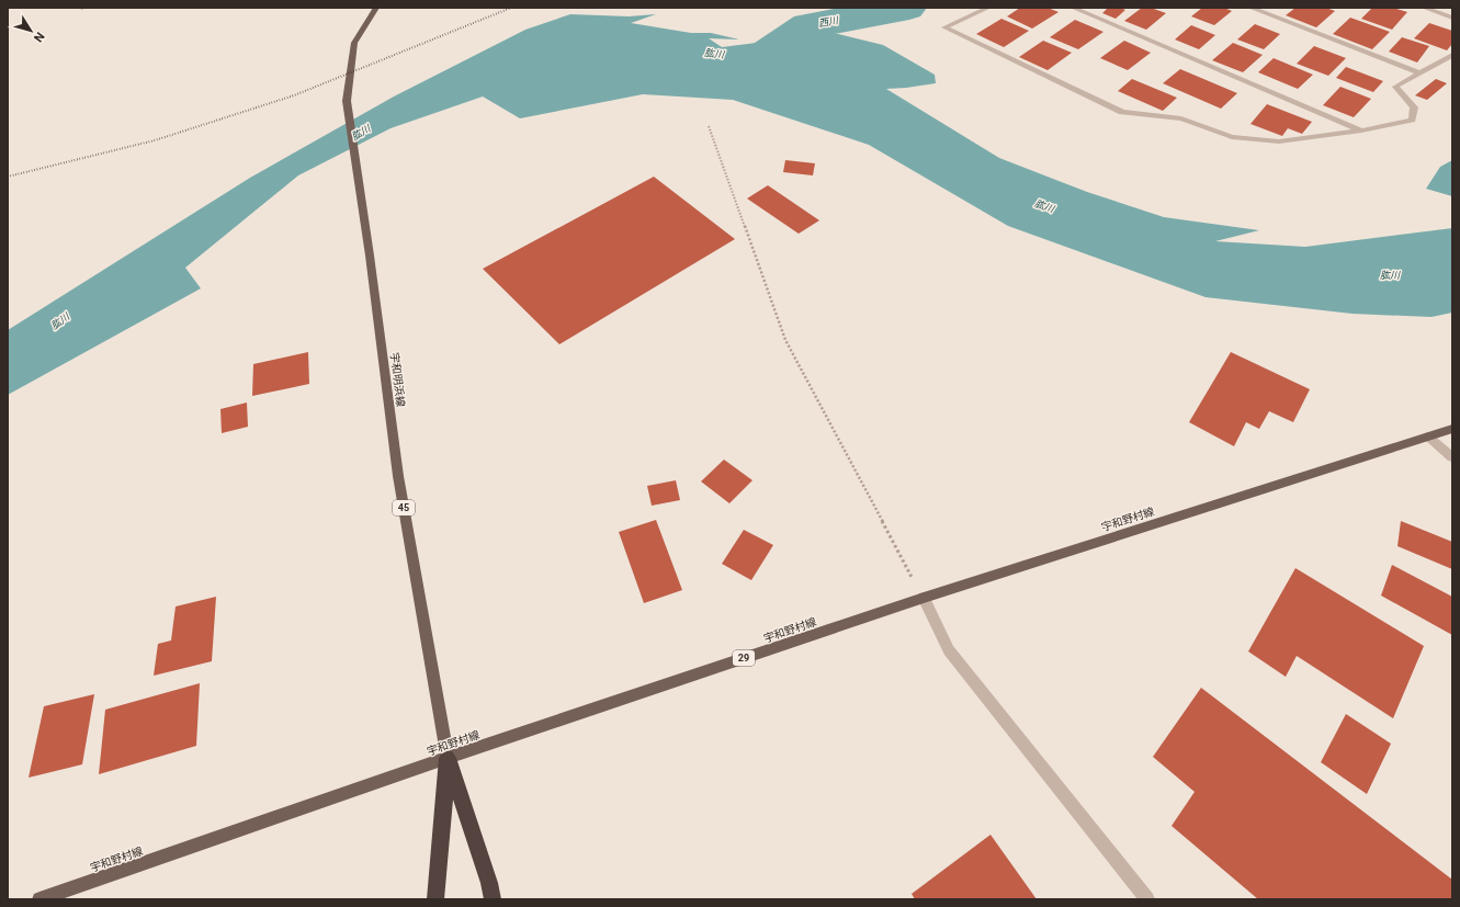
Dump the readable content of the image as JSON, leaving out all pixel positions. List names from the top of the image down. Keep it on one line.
{"streets":{"main road":["宇和明浜線","45","宇和野村線","29"]},"crossings":[["宇和明浜線","宇和野村線"]],"water":["西川","肱川"],"north":"bottom right"}
